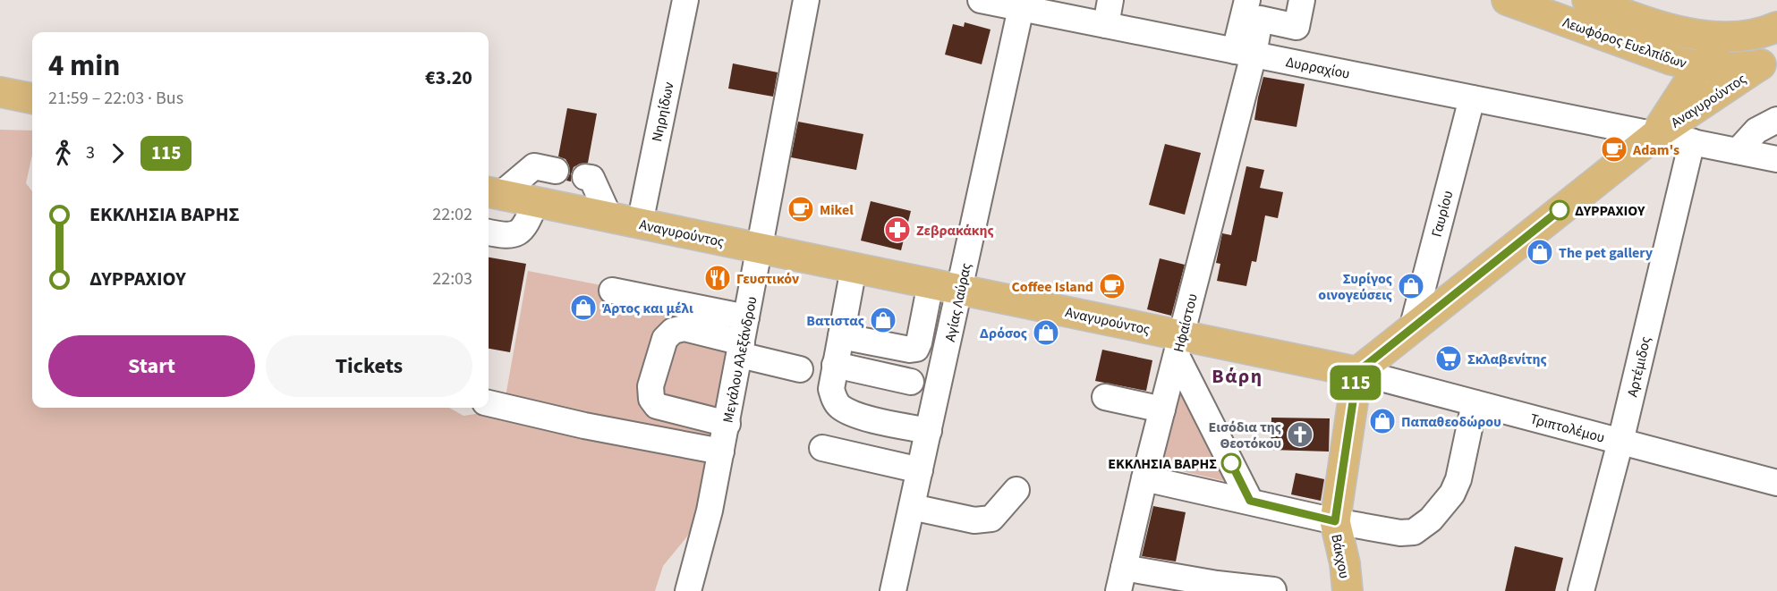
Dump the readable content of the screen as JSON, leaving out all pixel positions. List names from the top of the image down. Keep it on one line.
{"streets":{"main road":["Λεωφόρος Ευελπίδων","Αναγυρούντος","Βάκχου"],"street":["Δυρραχίου","Νηρηίδων","Γαυρίου","Αγίας Λαύρας","Ηφαίστου","Μεγάλου Αλεξάνδρου","Αρτέμιδος","Τριπτολέμου"]},"crossings":[["Λεωφόρος Ευελπίδων","Αναγυρούντος"],["Δυρραχίου","Αναγυρούντος"],["Δυρραχίου","Γαυρίου"],["Δυρραχίου","Αγίας Λαύρας"],["Δυρραχίου","Ηφαίστου"],["Δυρραχίου","Αρτέμιδος"],["Αναγυρούντος","Νηρηίδων"],["Αναγυρούντος","Γαυρίου"],["Αναγυρούντος","Αγίας Λαύρας"],["Αναγυρούντος","Ηφαίστου"],["Αναγυρούντος","Μεγάλου Αλεξάνδρου"],["Αναγυρούντος","Τριπτολέμου"],["Αρτέμιδος","Τριπτολέμου"]],"districts":["Βάρη"],"places":{"cafe":["Adam's","Mikel","Coffee Island"],"other":["ΔΥΡΡΑΧΙΟΥ","ΕΚΚΛΗΣΙΑ ΒΑΡΗΣ"],"pharmacy":["Ζεβρακάκης"],"shop":["The pet gallery","Συρίγος οινογεύσεις","Άρτος και μέλι","Βατιστας","Δρόσος","Παπαθεοδώρου"],"restaurant":["Γευστικόν"],"supermarket":["Σκλαβενίτης"],"church":["Εισόδια της Θεοτόκου"]},"lines":["bus line 115"],"page":{"on_map":"115","heading":["4 min","21:59 – 22:03 · Bus","€3.20"],"legs":["3","115"],"list":[{"name":"ΕΚΚΛΗΣΙΑ ΒΑΡΗΣ","value":"22:02"},{"name":"ΔΥΡΡΑΧΙΟΥ","value":"22:03"}],"buttons":["Start","Tickets"]}}
